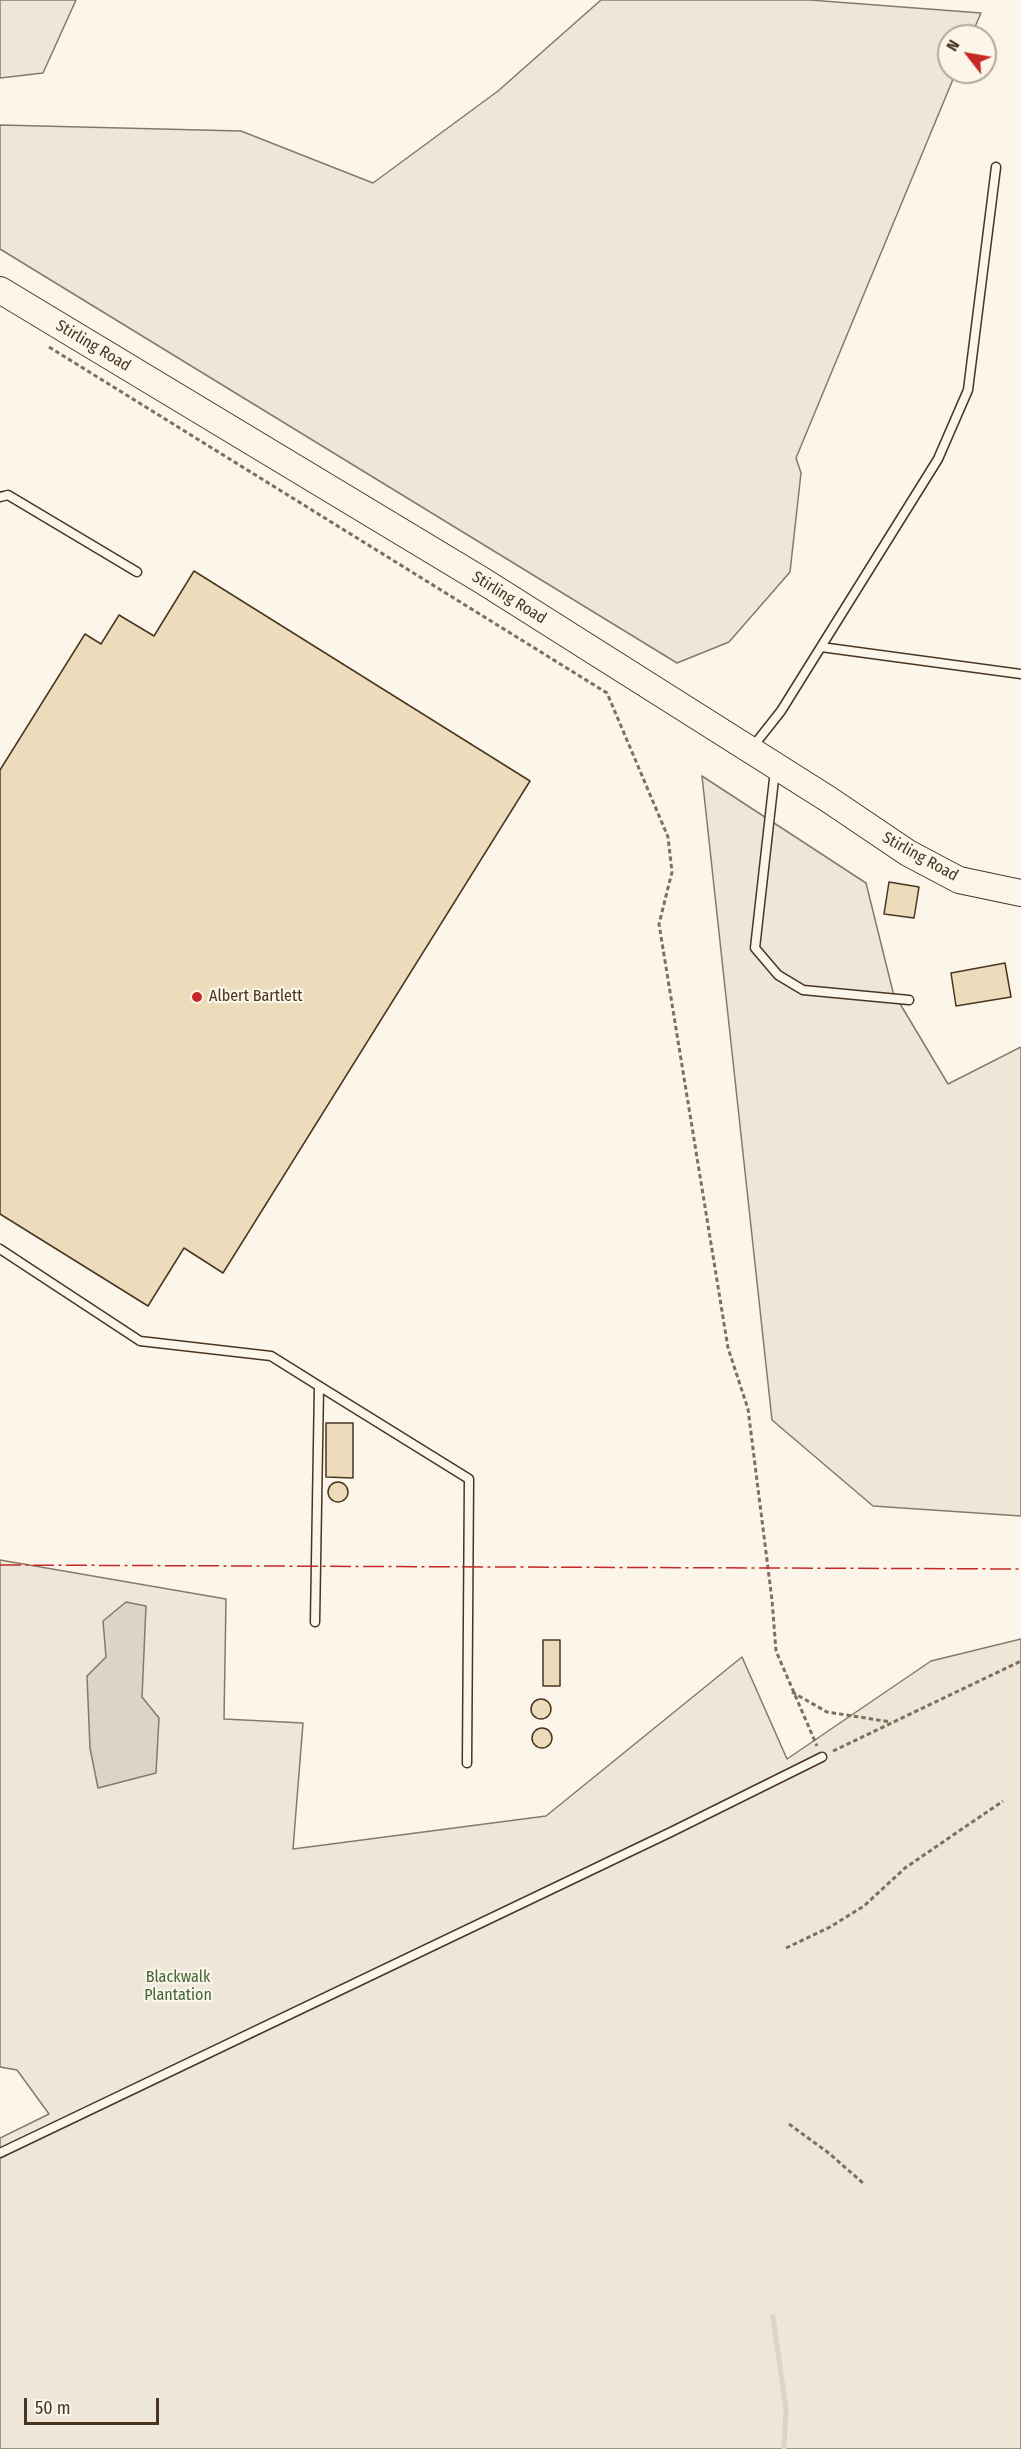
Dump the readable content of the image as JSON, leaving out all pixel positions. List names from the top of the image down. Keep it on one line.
{"streets":{"main road":["Stirling Road"]},"parks":["Blackwalk Plantation"],"places":["Albert Bartlett"],"scale_bar":"50 m","north":"top left"}
